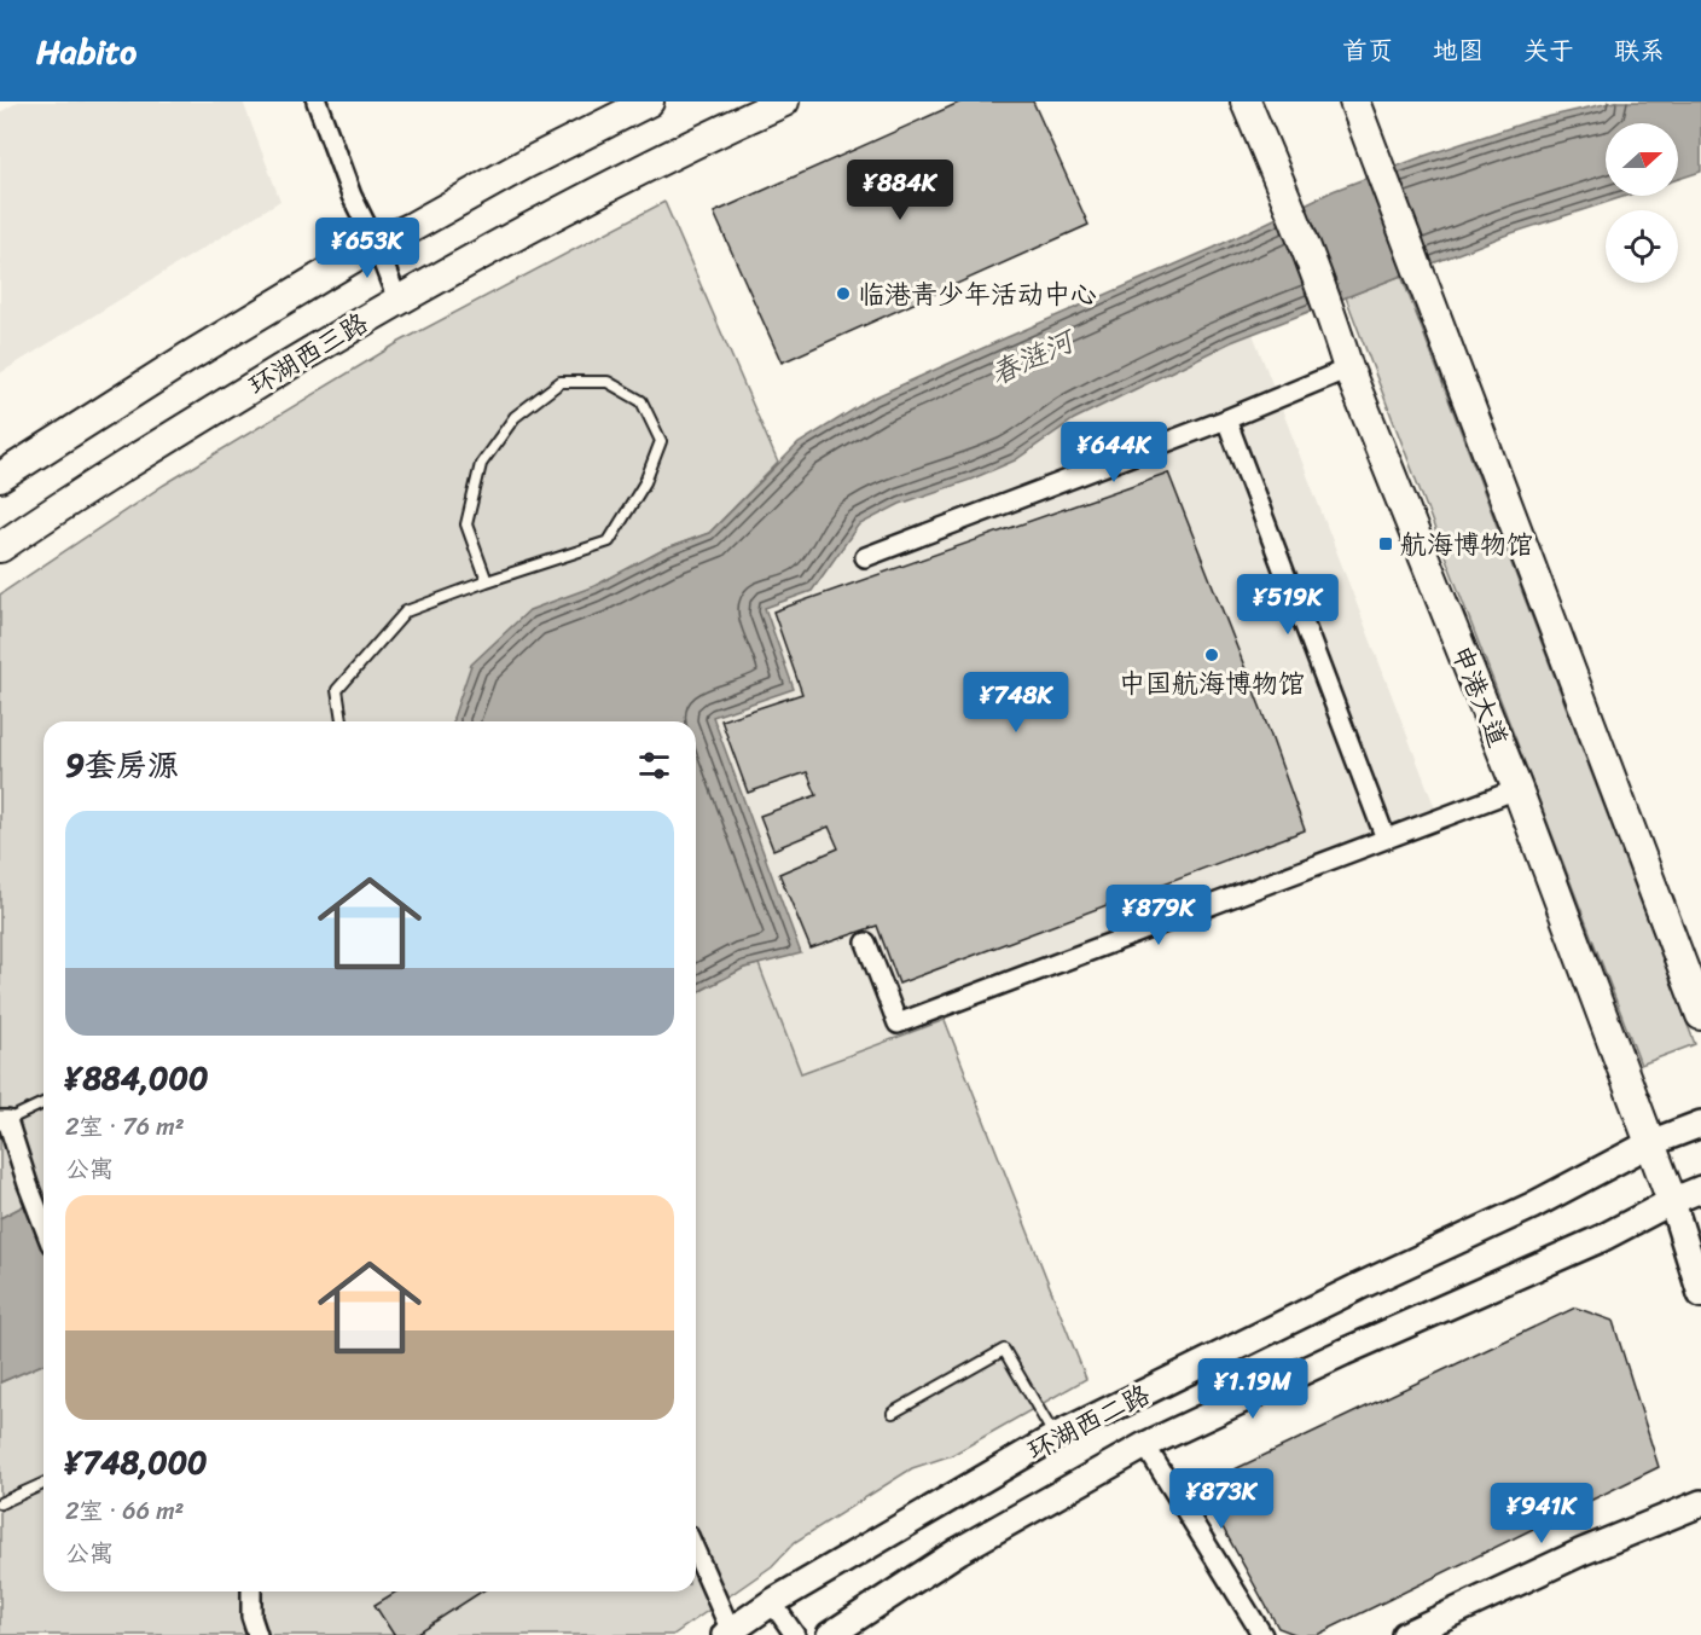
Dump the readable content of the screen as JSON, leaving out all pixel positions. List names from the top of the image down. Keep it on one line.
{"streets":{"main road":["环湖西三路","申港大道","环湖西二路"]},"crossings":[["申港大道","环湖西二路"]],"water":["春涟河"],"places":{"other":["临港青少年活动中心","中国航海博物馆"],"transit":["航海博物馆"]},"north":"right","page":{"header":"Habito","nav":["首页","地图","关于","联系"],"price":["¥884K","¥653K","¥644K","¥519K","¥748K","¥879K","¥1.19M","¥873K","¥941K"],"heading":"9套房源","list":[{"name":"¥884,000","note":"2室 · 76 m² · 公寓"},{"name":"¥748,000","note":"2室 · 66 m² · 公寓"}]}}
